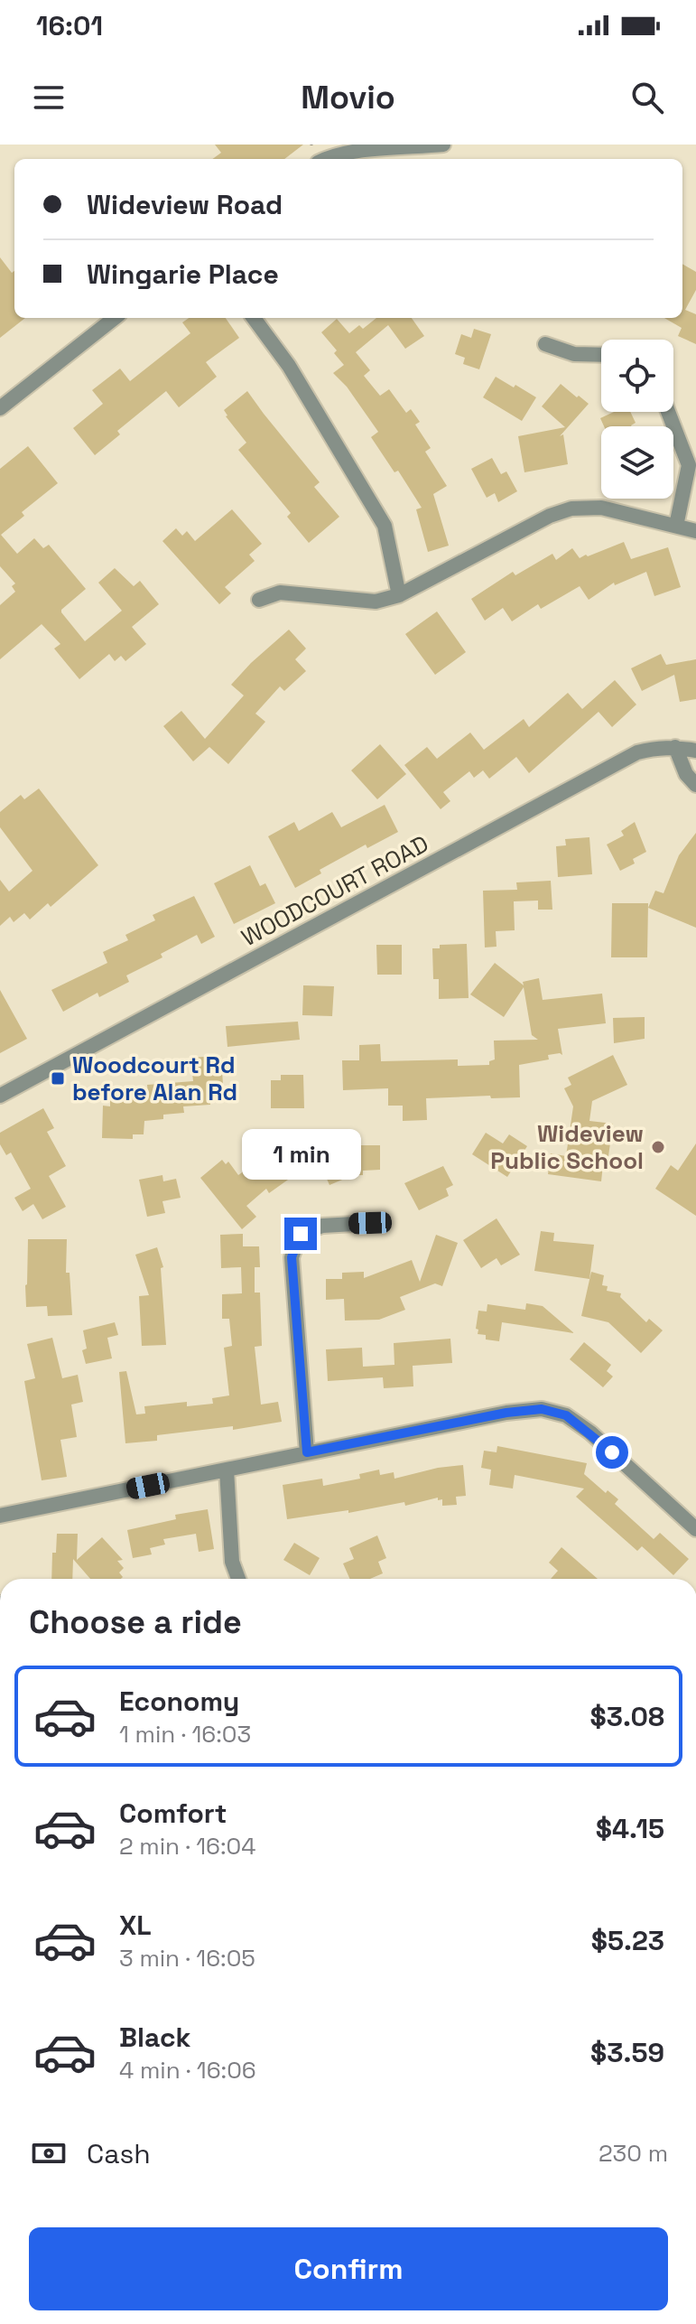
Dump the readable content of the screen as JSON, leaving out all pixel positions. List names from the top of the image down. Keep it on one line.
{"streets":{"street":["WOODCOURT ROAD"]},"places":{"transit":["Woodcourt Rd before Alan Rd"],"other":["Wideview Public School"]},"page":{"status":"16:01","header":"Movio","banner":["Wideview Road","Wingarie Place"],"bubble":"1 min","heading":"Choose a ride","list":[{"name":"Economy","note":"1 min · 16:03","value":"$3.08"},{"name":"Comfort","note":"2 min · 16:04","value":"$4.15"},{"name":"XL","note":"3 min · 16:05","value":"$5.23"},{"name":"Black","note":"4 min · 16:06","value":"$3.59"}],"pay":["Cash","230 m"],"buttons":"Confirm"}}
